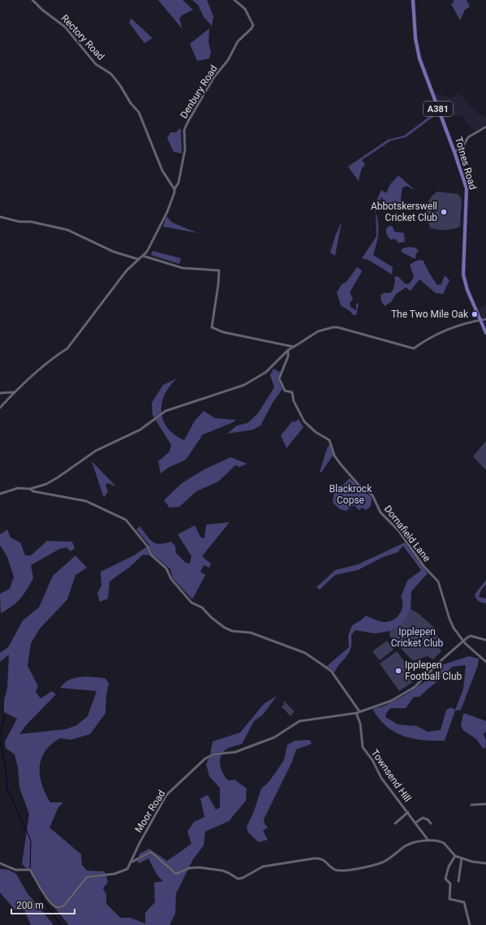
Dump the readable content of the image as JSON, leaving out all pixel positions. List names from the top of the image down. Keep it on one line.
{"streets":{"main road":["A381","Totnes Road"],"street":["Rectory Road","Denbury Road","Dornafield Lane","Townsend Hill","Moor Road"]},"crossings":[["Rectory Road","Denbury Road"],["Dornafield Lane","Moor Road"],["Townsend Hill","Moor Road"]],"parks":["Blackrock Copse","Ipplepen Cricket Club"],"places":["Abbotskerswell Cricket Club","The Two Mile Oak","Ipplepen Football Club"],"scale_bar":"200 m"}
